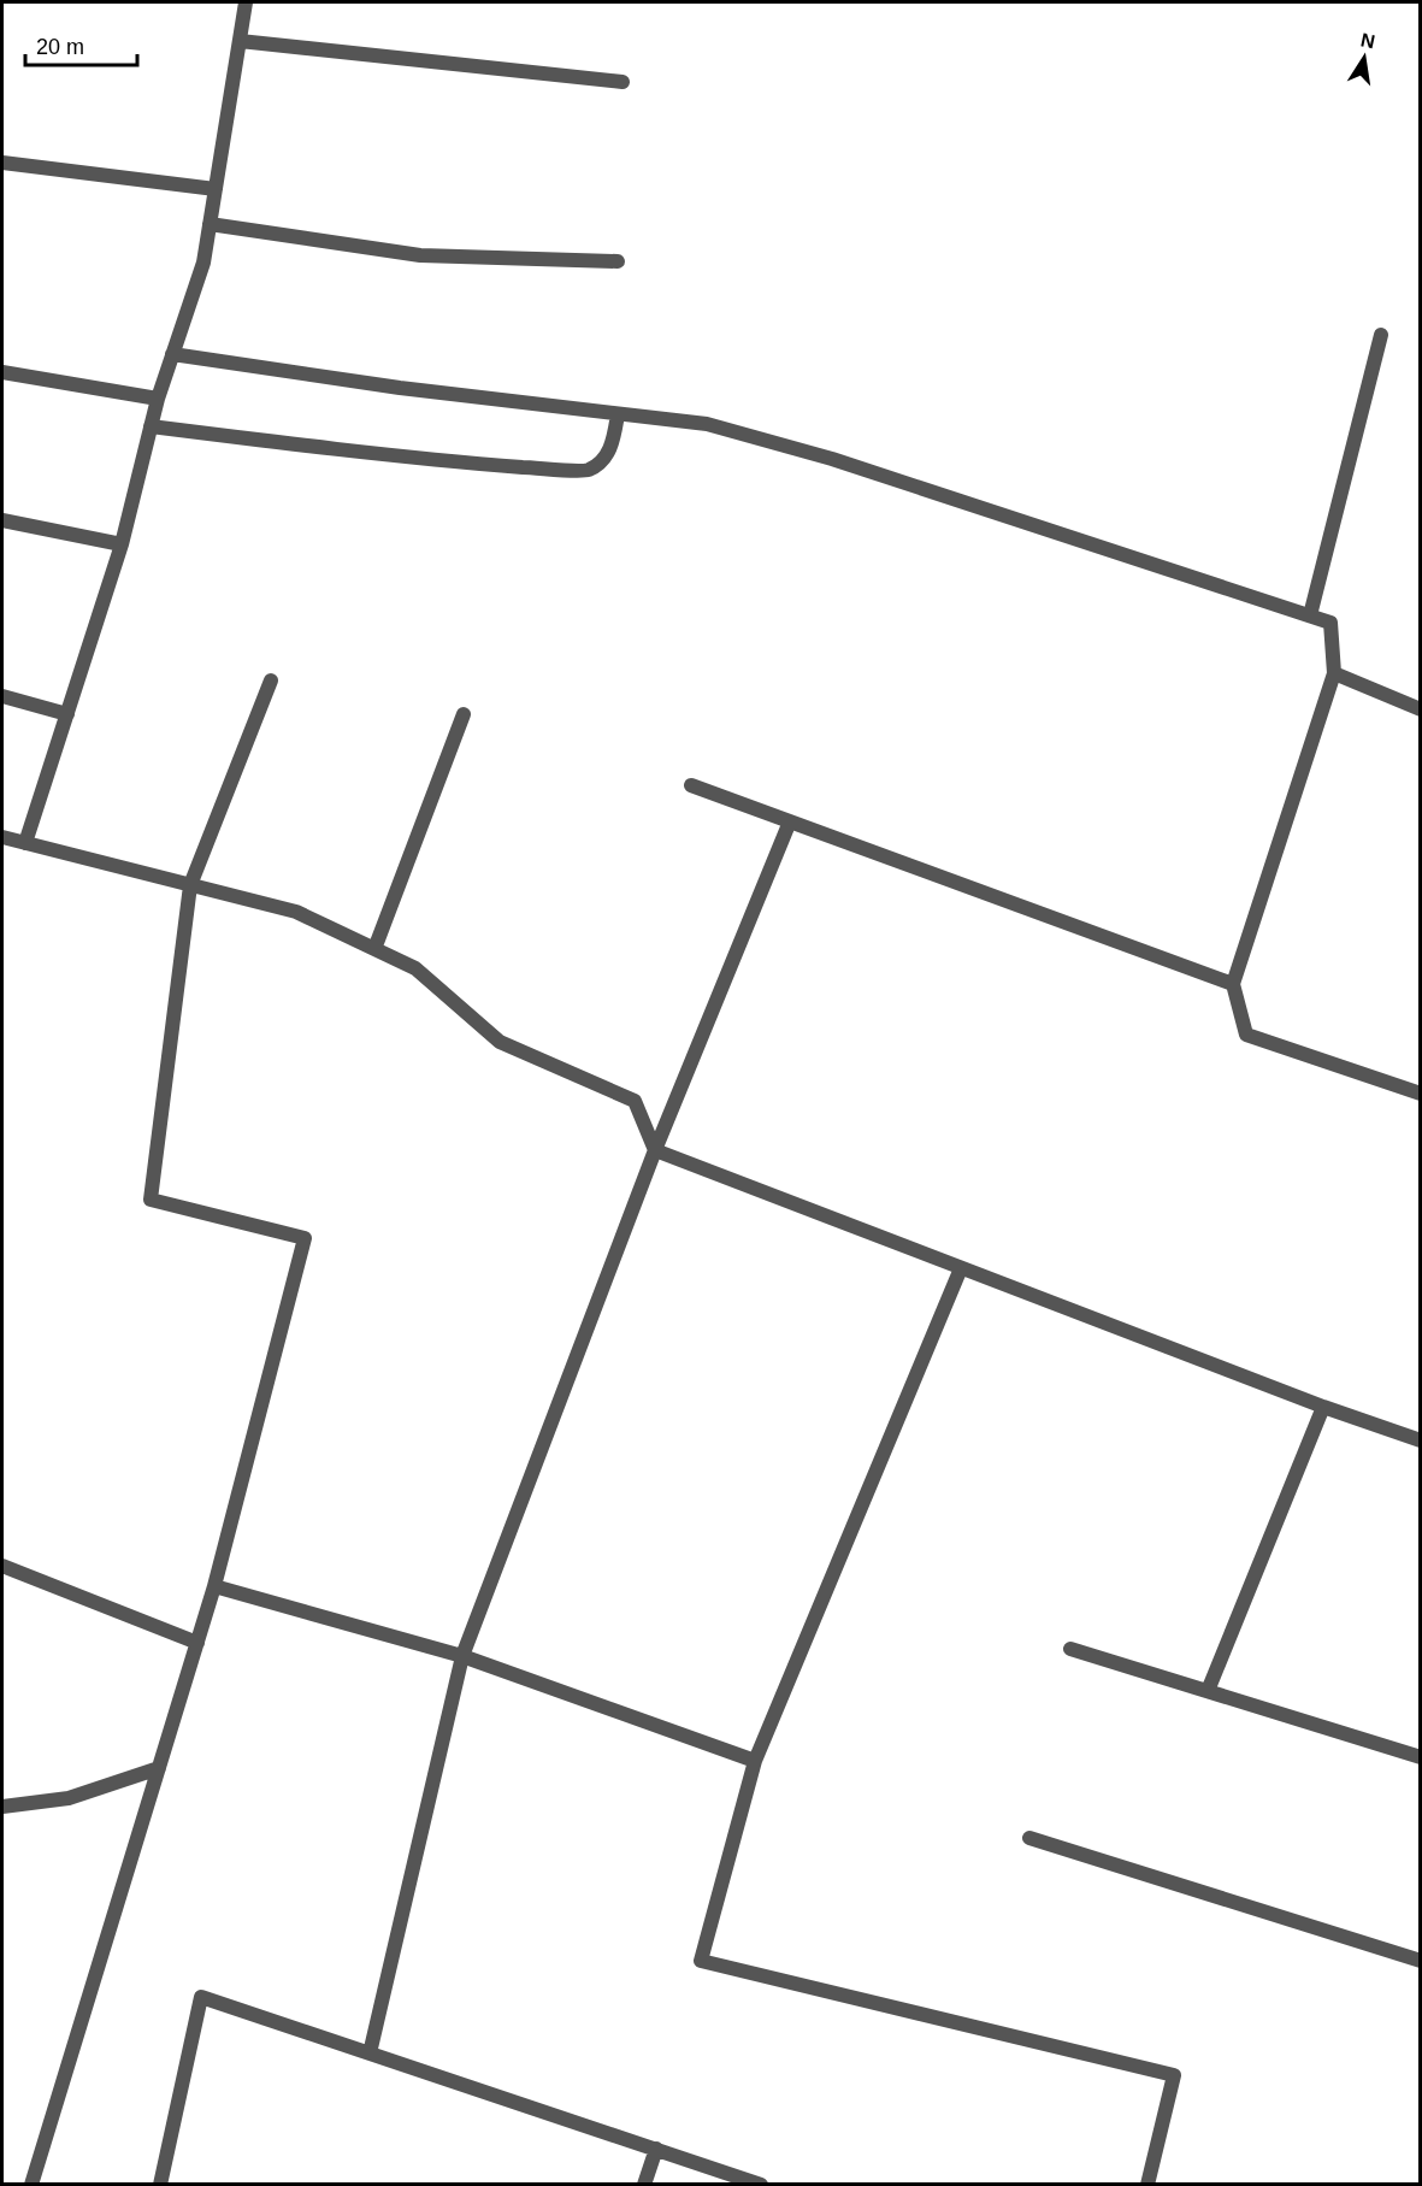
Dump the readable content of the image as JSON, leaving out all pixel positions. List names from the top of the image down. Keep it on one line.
{"scale_bar":"20 m","north":"top"}
